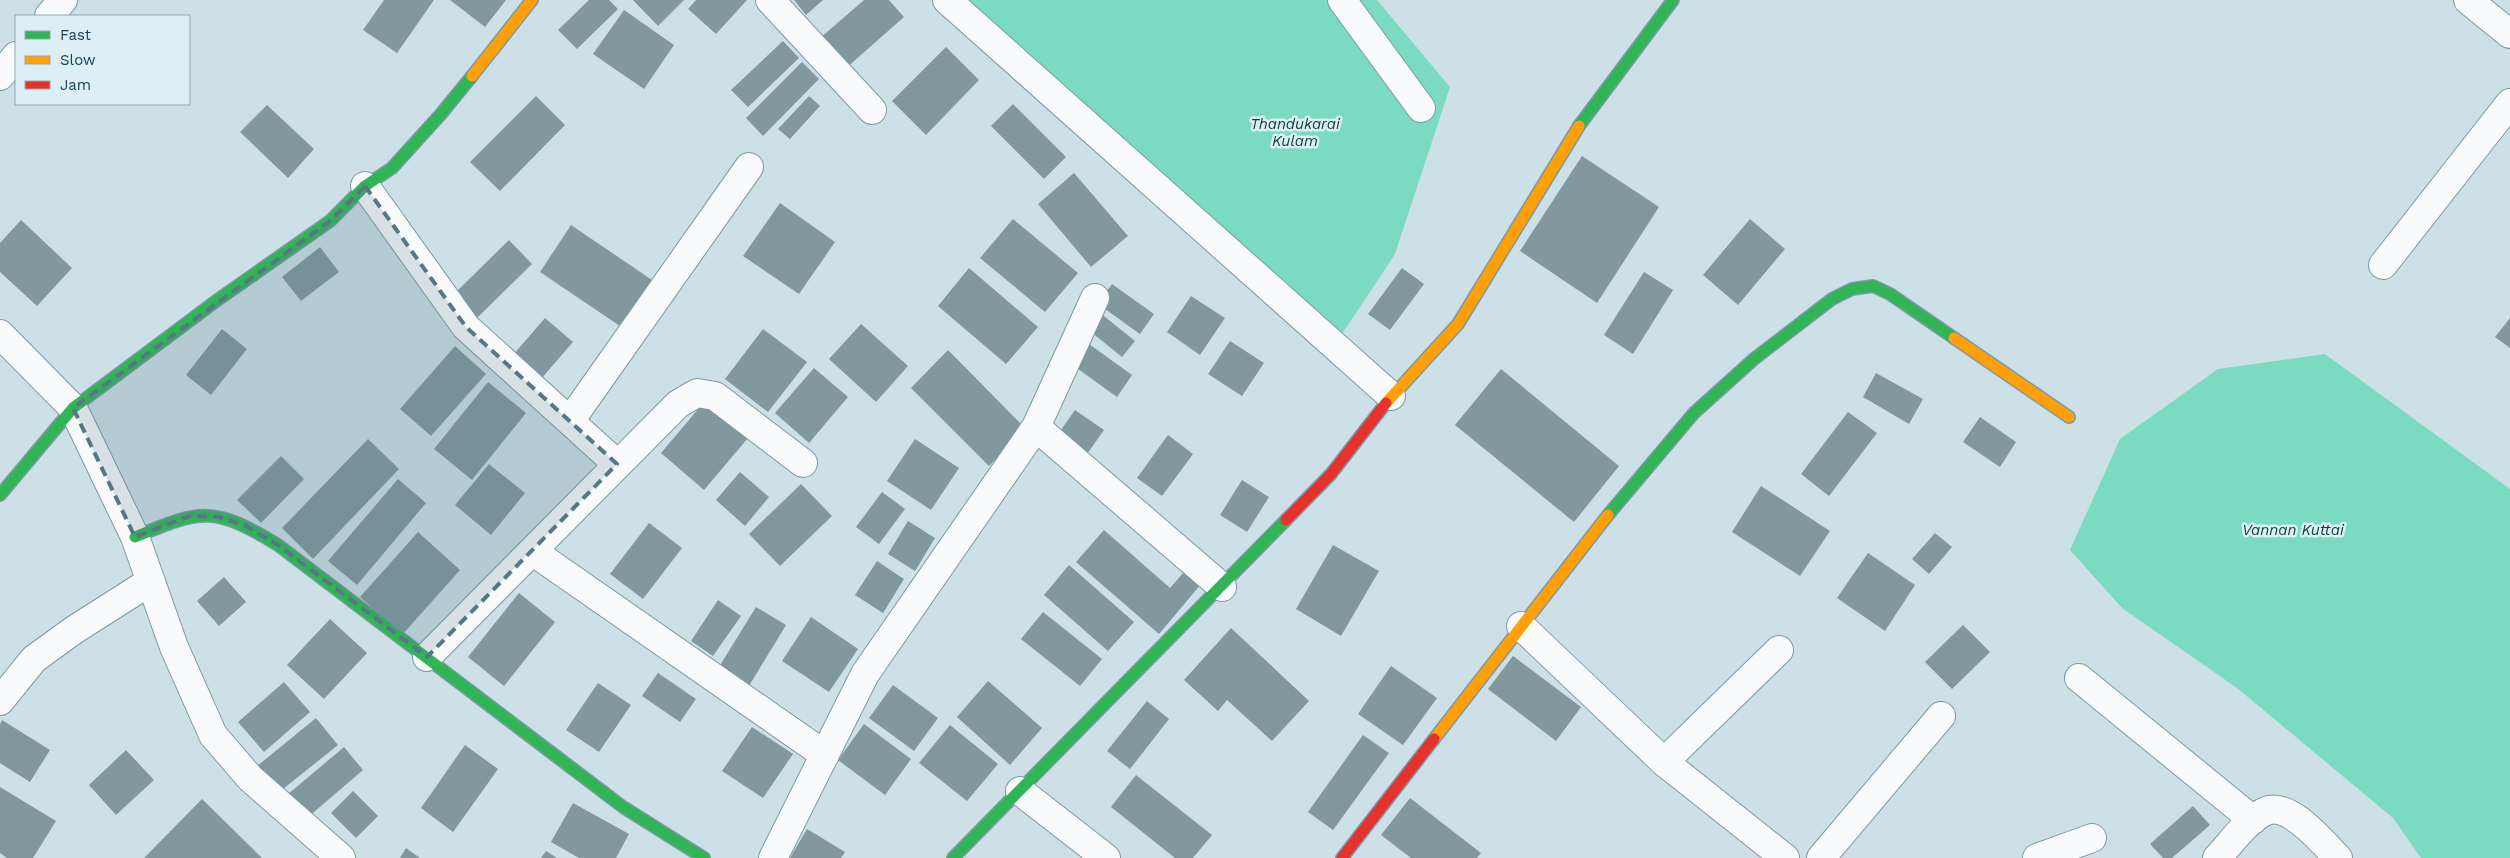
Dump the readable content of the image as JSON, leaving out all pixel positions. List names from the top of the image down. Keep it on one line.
{"water":["Thandukarai Kulam","Vannan Kuttai"],"legend":["Fast","Slow","Jam"]}
